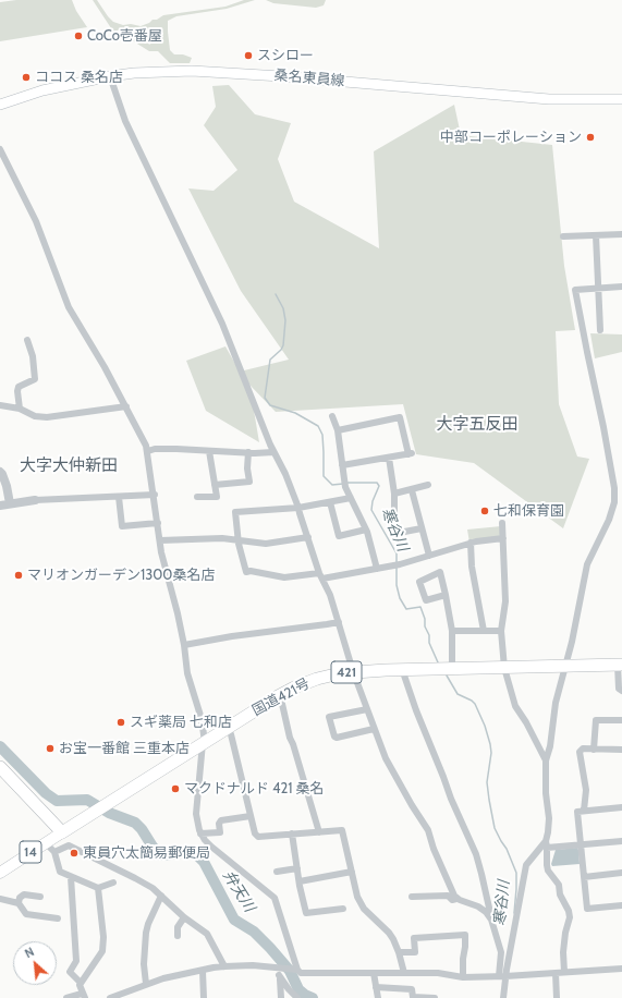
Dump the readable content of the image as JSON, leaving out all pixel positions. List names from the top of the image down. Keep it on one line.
{"streets":{"highway":["421","国道421号"],"main road":["桑名東員線","14"]},"crossings":[["国道421号","14"]],"districts":["大字五反田","大字大仲新田"],"water":["寒谷川","弁天川"],"places":["CoCo壱番屋","スシロー","ココス 桑名店","中部コーポレーション","七和保育園","マリオンガーデン1300桑名店","スギ薬局 七和店","お宝一番館 三重本店","マクドナルド 421 桑名","東員穴太簡易郵便局"],"north":"top left"}
